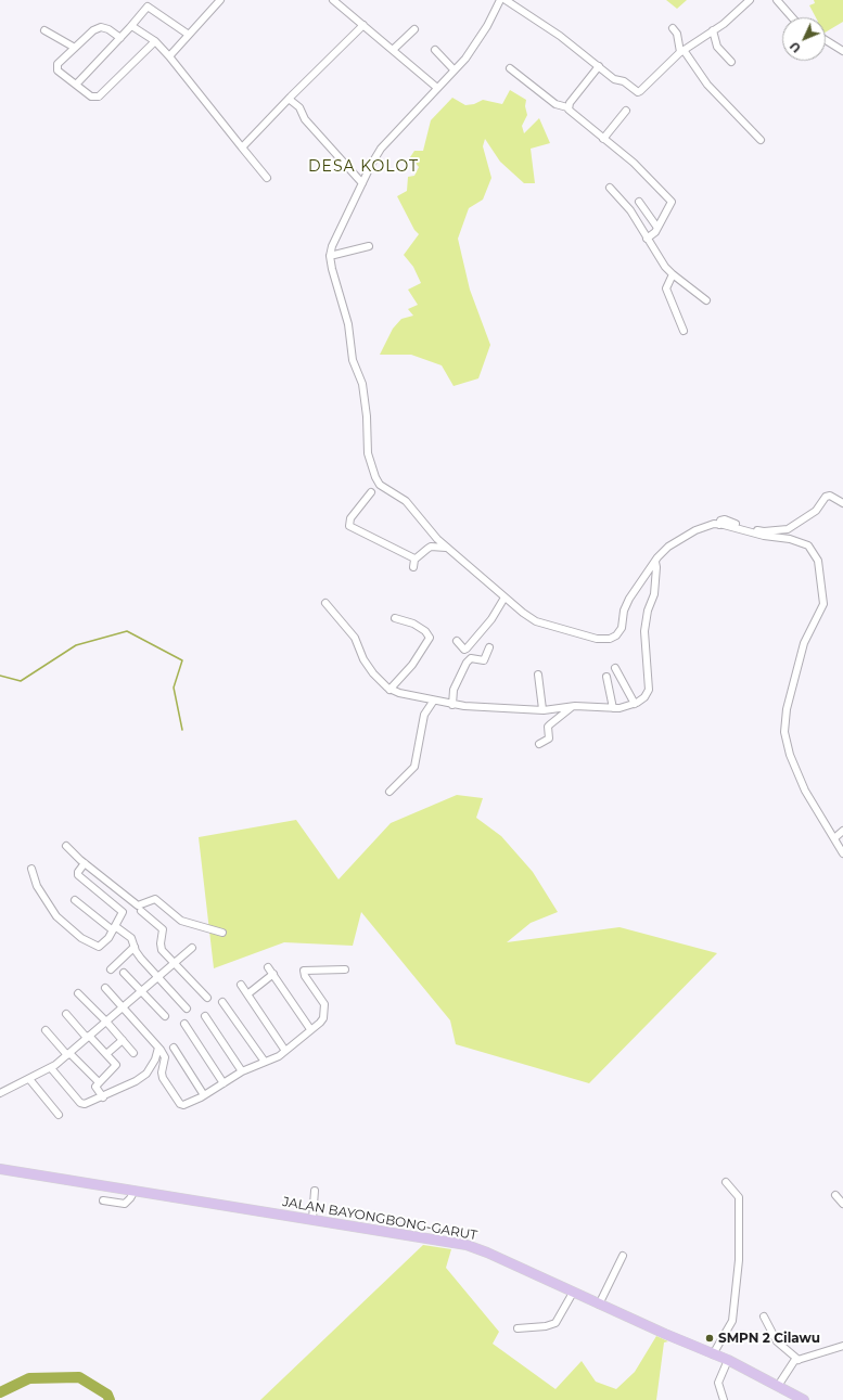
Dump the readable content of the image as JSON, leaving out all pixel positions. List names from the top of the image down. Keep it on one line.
{"streets":{"main road":["JALAN BAYONGBONG-GARUT"]},"districts":["DESA KOLOT"],"places":["SMPN 2 Cilawu"],"north":"bottom left"}
